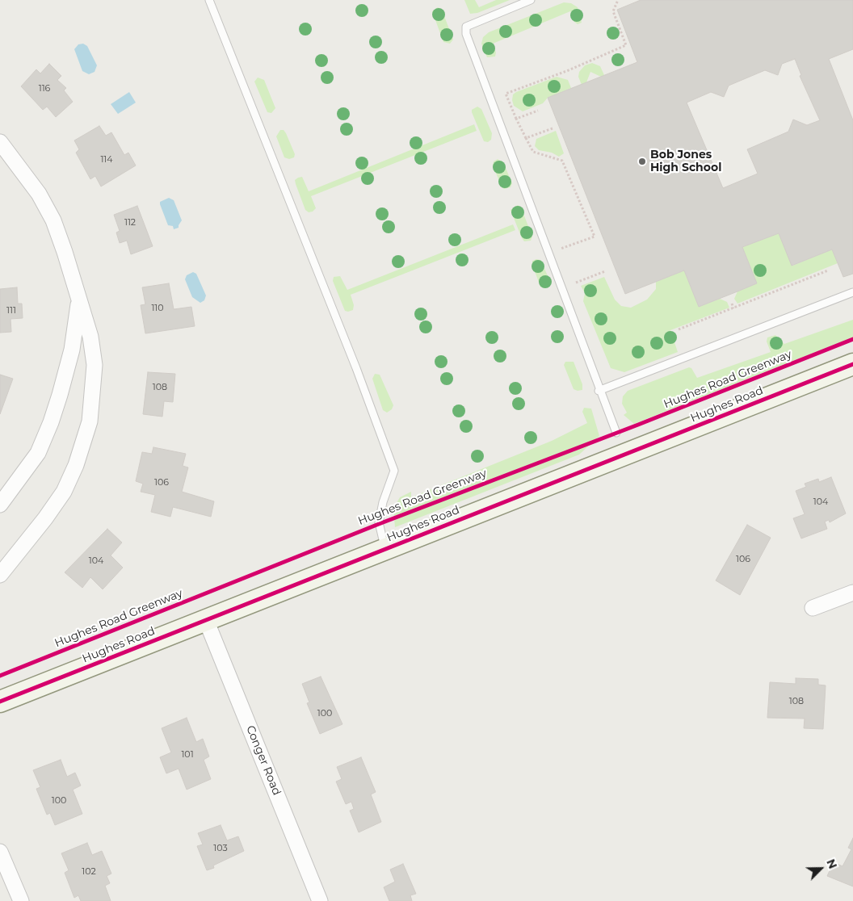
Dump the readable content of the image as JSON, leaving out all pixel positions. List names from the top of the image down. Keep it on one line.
{"streets":{"main road":["Hughes Road"],"street":["Conger Road"],"cycle path":["Hughes Road Greenway"]},"crossings":[["Hughes Road","Conger Road"]],"places":["Bob Jones High School"],"house_numbers":["116","114","112","110","111","108","106","104","106","104","108","100","101","100","103","102"],"north":"top right"}
